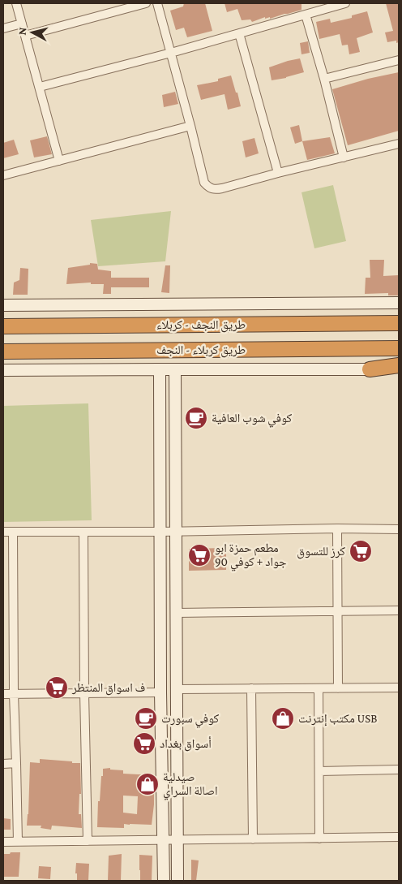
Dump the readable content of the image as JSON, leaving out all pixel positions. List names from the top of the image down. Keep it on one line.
{"streets":{"highway":["طريق النجف - کربلاء","طريق کربلاء - النجف"]},"places":{"cafe":["كوفي شوب العافية","كوفي سبورت"],"supermarket":["كرز للتسوق","مطعم حمزة ابو جواد + كوفي 90","ف اسواق المنتظر","أسواق بغداد"],"shop":["مكتب إنترنت USB","صيدلية اصالة السراي"]},"north":"left"}
